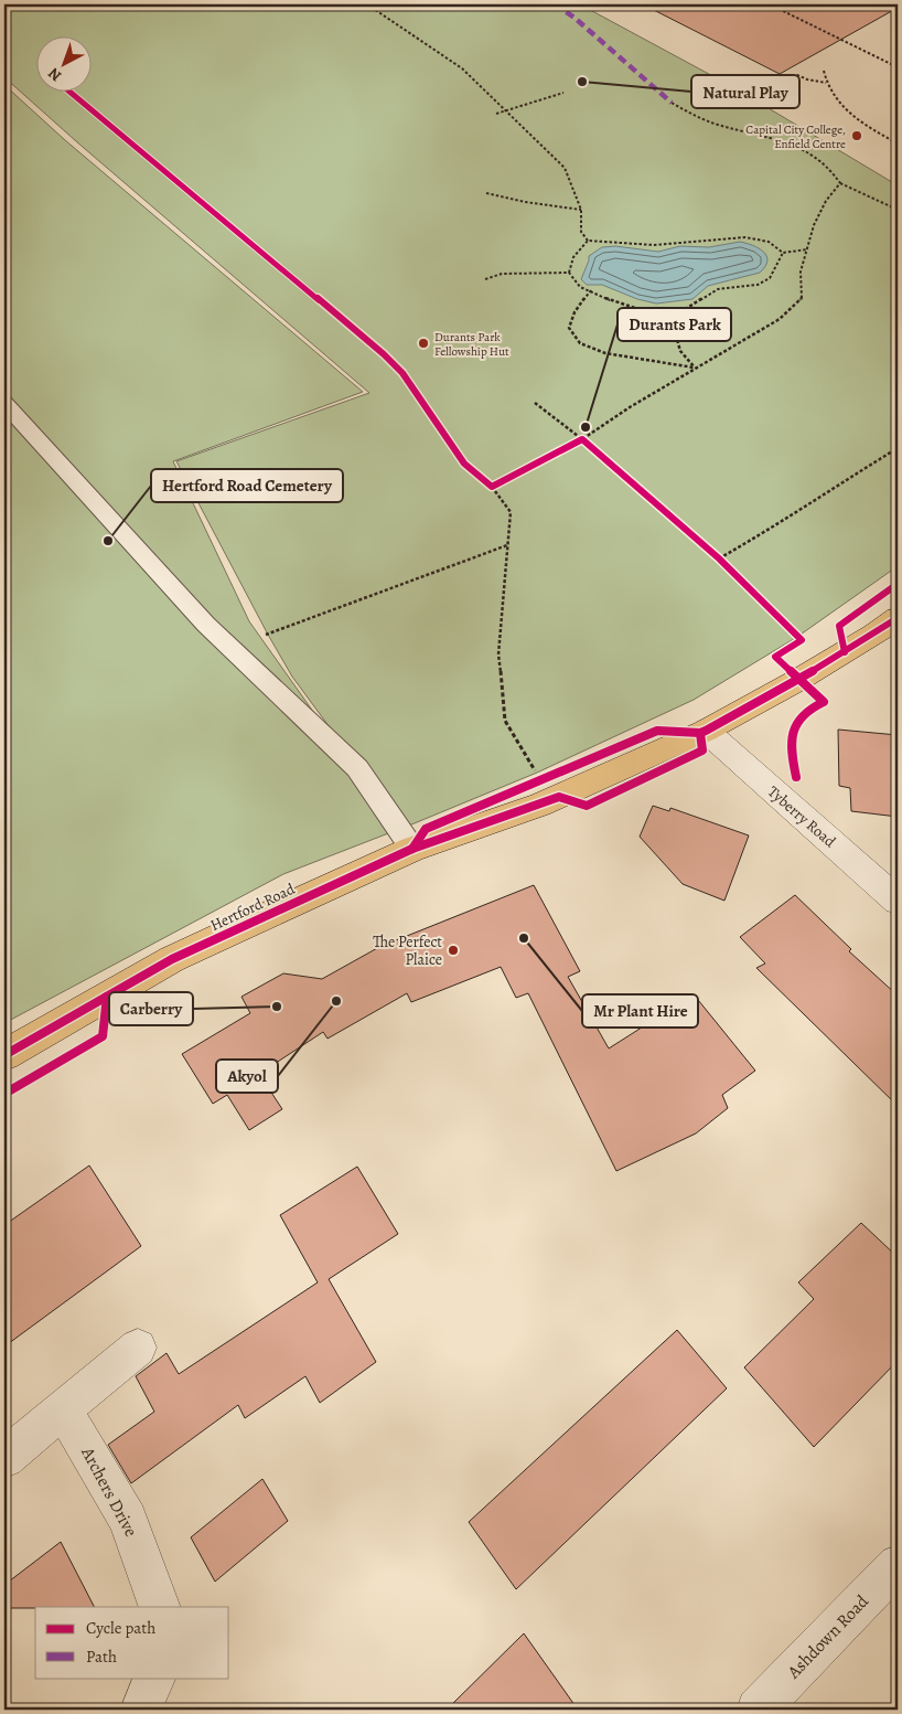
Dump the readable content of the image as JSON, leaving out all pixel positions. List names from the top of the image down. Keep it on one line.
{"streets":{"main road":["Hertford Road"],"street":["Tyberry Road","Archers Drive","Ashdown Road"]},"crossings":[["Tyberry Road","Hertford Road"]],"places":["Natural Play","Capital City College, Enfield Centre","Durants Park Fellowship Hut","Durants Park","Hertford Road Cemetery","Mr Plant Hire","The Perfect Plaice","Akyol","Carberry"],"legend":["Cycle path","Path"],"north":"bottom left"}
